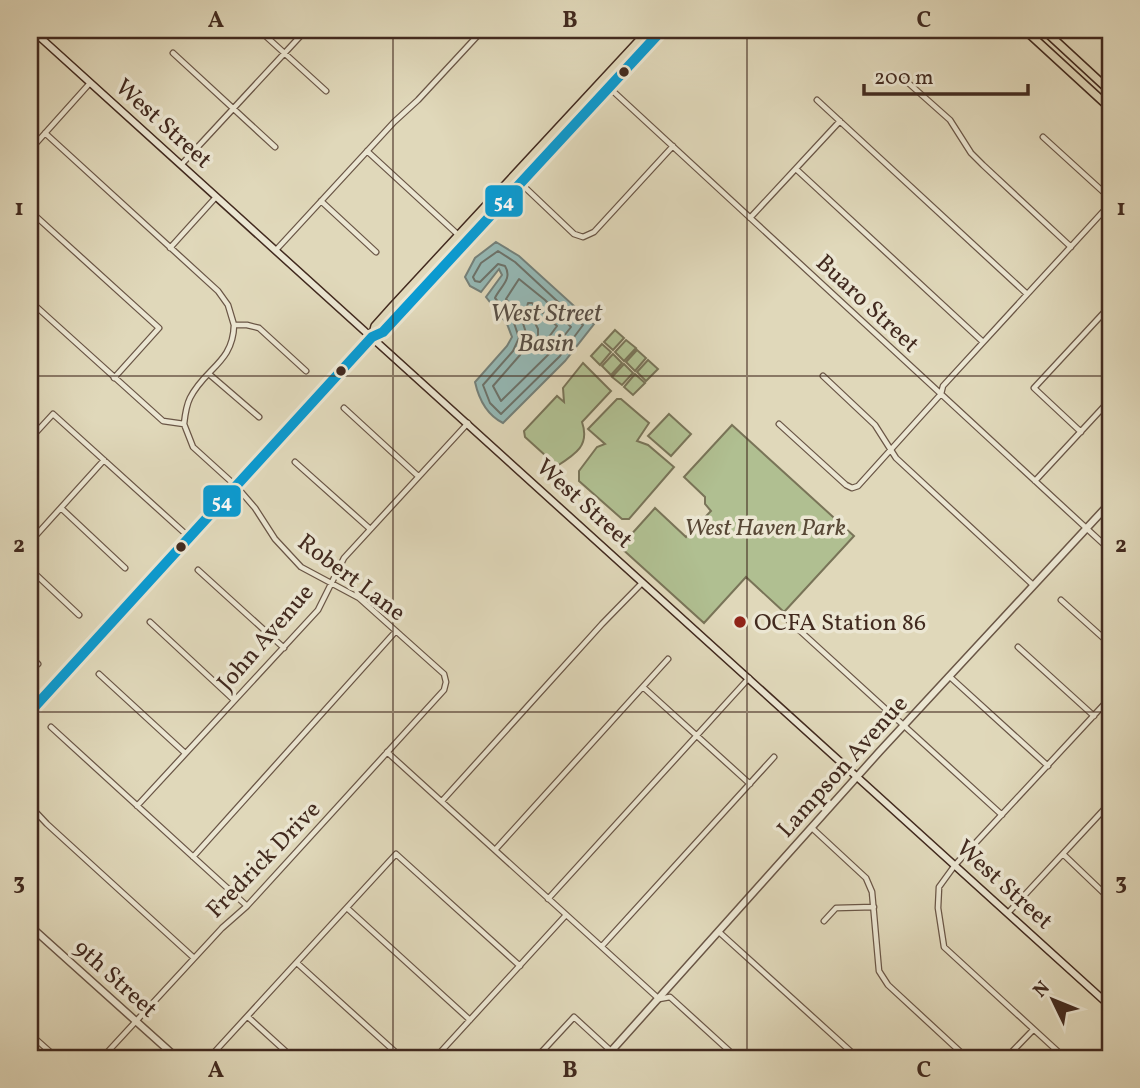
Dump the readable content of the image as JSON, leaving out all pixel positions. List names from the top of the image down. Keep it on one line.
{"streets":{"main road":["West Street","Lampson Avenue","9th Street"],"street":["Buaro Street","Robert Lane","John Avenue","Fredrick Drive"]},"crossings":[["West Street","John Avenue"],["West Street","Lampson Avenue"],["Buaro Street","Lampson Avenue"],["Robert Lane","John Avenue"],["Robert Lane","Fredrick Drive"],["Fredrick Drive","9th Street"]],"water":["West Street Basin"],"parks":["West Haven Park"],"places":["OCFA Station 86"],"lines":["transit line 54"],"scale_bar":"200 m","north":"top left","grid":{"columns":["A","B","C"],"rows":["1","2","3"]}}
